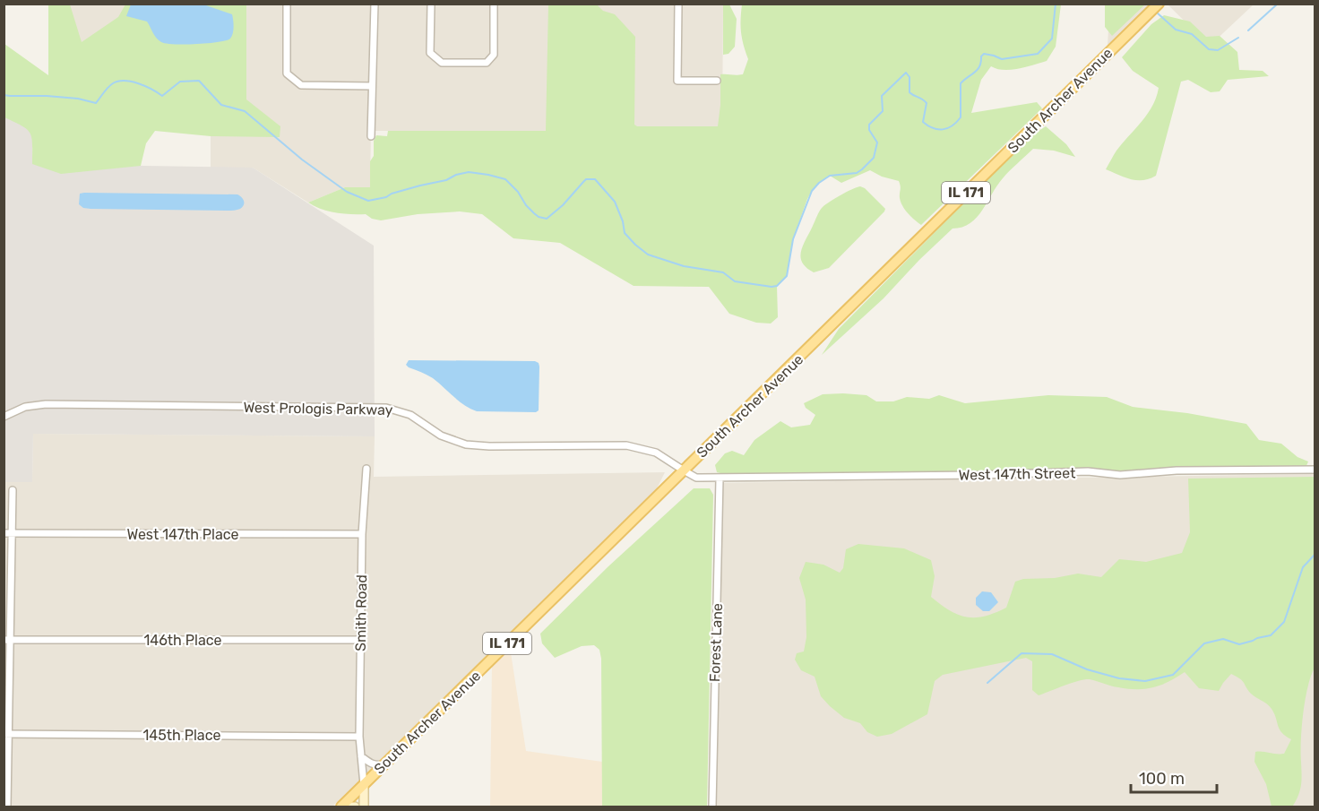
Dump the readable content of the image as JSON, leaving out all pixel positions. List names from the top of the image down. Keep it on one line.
{"streets":{"main road":["South Archer Avenue","IL 171"],"street":["West Prologis Parkway","West 147th Street","West 147th Place","Smith Road","146th Place","Forest Lane","145th Place"]},"crossings":[["South Archer Avenue","West Prologis Parkway"],["South Archer Avenue","Smith Road"],["West Prologis Parkway","West 147th Street"],["West Prologis Parkway","Forest Lane"],["West 147th Street","Forest Lane"],["West 147th Place","Smith Road"],["Smith Road","146th Place"],["Smith Road","145th Place"]],"scale_bar":"100 m"}
